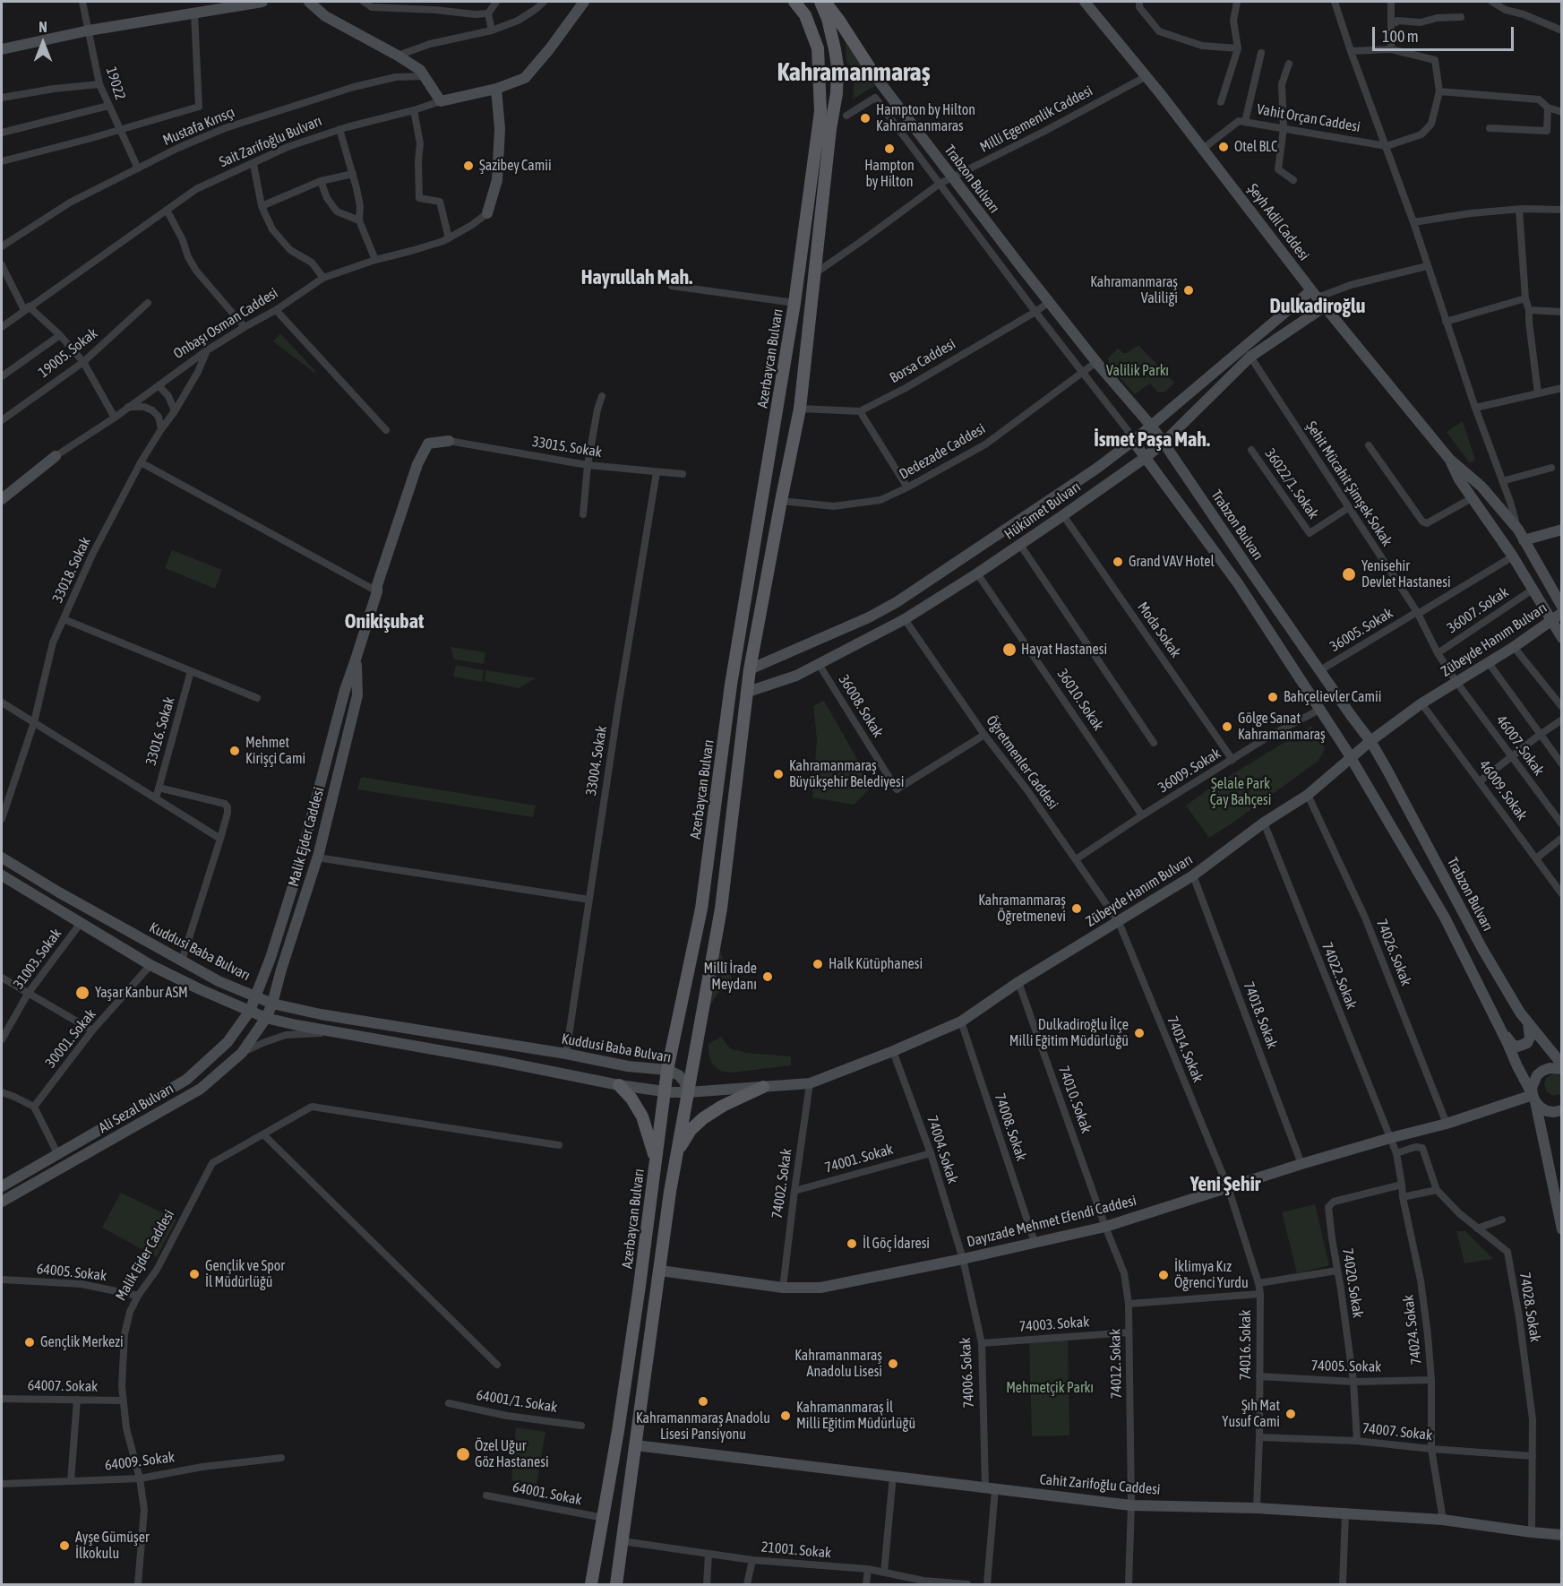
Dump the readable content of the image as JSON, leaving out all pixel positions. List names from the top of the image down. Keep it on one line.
{"streets":{"main road":["Sait Zarifoğlu Bulvarı","Trabzon Bulvarı","Şeyh Adil Caddesi","Onbaşı Osman Caddesi","Azerbaycan Bulvarı","Hükümet Bulvarı","Zübeyde Hanım Bulvarı","Malik Ejder Caddesi","Kuddusi Baba Bulvarı","Ali Sezal Bulvarı","Dayızade Mehmet Efendi Caddesi","Cahit Zarifoğlu Caddesi"],"street":["19022","Vahit Orçan Caddesi","Milli Egemenlik Caddesi","Mustafa Kırısçı","19005. Sokak","Borsa Caddesi","33015. Sokak","Dedezade Caddesi","36022/1. Sokak","Şehit Mücahit Şimşek Sokak","33018. Sokak","36007. Sokak","Moda Sokak","36005. Sokak","36010. Sokak","36008. Sokak","33016. Sokak","46007. Sokak","33004. Sokak","Öğretmenler Caddesi","36009. Sokak","46009. Sokak","74026. Sokak","31003. Sokak","74022. Sokak","74018. Sokak","30001. Sokak","74014. Sokak","74010. Sokak","74008. Sokak","74004. Sokak","74001. Sokak","74002. Sokak","64005. Sokak","74020. Sokak","74028. Sokak","74003. Sokak","74024. Sokak","74016. Sokak","74012. Sokak","74005. Sokak","74006. Sokak","64007. Sokak","64001/1. Sokak","74007. Sokak","64009. Sokak","64001. Sokak","21001. Sokak"]},"crossings":[["19022","Mustafa Kırısçı"],["Vahit Orçan Caddesi","Şeyh Adil Caddesi"],["Milli Egemenlik Caddesi","Trabzon Bulvarı"],["Milli Egemenlik Caddesi","Şeyh Adil Caddesi"],["Trabzon Bulvarı","Borsa Caddesi"],["Trabzon Bulvarı","Dedezade Caddesi"],["Trabzon Bulvarı","Hükümet Bulvarı"],["Trabzon Bulvarı","36005. Sokak"],["Trabzon Bulvarı","Zübeyde Hanım Bulvarı"],["Trabzon Bulvarı","36009. Sokak"],["Trabzon Bulvarı","Dayızade Mehmet Efendi Caddesi"],["Şeyh Adil Caddesi","Hükümet Bulvarı"],["Şeyh Adil Caddesi","36007. Sokak"],["Şeyh Adil Caddesi","36005. Sokak"],["Şeyh Adil Caddesi","Zübeyde Hanım Bulvarı"],["Onbaşı Osman Caddesi","33018. Sokak"],["Azerbaycan Bulvarı","Kuddusi Baba Bulvarı"],["Azerbaycan Bulvarı","64001. Sokak"],["33015. Sokak","33004. Sokak"],["33015. Sokak","Malik Ejder Caddesi"],["36022/1. Sokak","Şehit Mücahit Şimşek Sokak"],["Şehit Mücahit Şimşek Sokak","Hükümet Bulvarı"],["Şehit Mücahit Şimşek Sokak","36007. Sokak"],["Şehit Mücahit Şimşek Sokak","36005. Sokak"],["Şehit Mücahit Şimşek Sokak","Zübeyde Hanım Bulvarı"],["Şehit Mücahit Şimşek Sokak","46007. Sokak"],["Hükümet Bulvarı","Moda Sokak"],["Hükümet Bulvarı","36010. Sokak"],["Hükümet Bulvarı","36008. Sokak"],["Hükümet Bulvarı","Öğretmenler Caddesi"],["Moda Sokak","36009. Sokak"],["Zübeyde Hanım Bulvarı","46007. Sokak"],["Zübeyde Hanım Bulvarı","Öğretmenler Caddesi"],["Zübeyde Hanım Bulvarı","46009. Sokak"],["Zübeyde Hanım Bulvarı","Kuddusi Baba Bulvarı"],["Zübeyde Hanım Bulvarı","74026. Sokak"],["Zübeyde Hanım Bulvarı","74022. Sokak"],["Zübeyde Hanım Bulvarı","74018. Sokak"],["Zübeyde Hanım Bulvarı","74014. Sokak"],["Zübeyde Hanım Bulvarı","74010. Sokak"],["Zübeyde Hanım Bulvarı","74008. Sokak"],["Zübeyde Hanım Bulvarı","74004. Sokak"],["Zübeyde Hanım Bulvarı","74002. Sokak"],["36010. Sokak","36009. Sokak"],["36008. Sokak","Öğretmenler Caddesi"],["33004. Sokak","Kuddusi Baba Bulvarı"],["Öğretmenler Caddesi","36009. Sokak"],["Öğretmenler Caddesi","74014. Sokak"],["Malik Ejder Caddesi","Kuddusi Baba Bulvarı"],["Malik Ejder Caddesi","Ali Sezal Bulvarı"],["Malik Ejder Caddesi","64005. Sokak"],["Malik Ejder Caddesi","64007. Sokak"],["Malik Ejder Caddesi","64009. Sokak"],["74026. Sokak","Dayızade Mehmet Efendi Caddesi"],["74022. Sokak","Dayızade Mehmet Efendi Caddesi"],["74022. Sokak","74024. Sokak"],["74018. Sokak","Dayızade Mehmet Efendi Caddesi"],["74014. Sokak","Dayızade Mehmet Efendi Caddesi"],["74014. Sokak","74016. Sokak"],["74010. Sokak","Dayızade Mehmet Efendi Caddesi"],["74010. Sokak","74012. Sokak"],["74008. Sokak","Dayızade Mehmet Efendi Caddesi"],["74004. Sokak","74001. Sokak"],["74004. Sokak","Dayızade Mehmet Efendi Caddesi"],["74004. Sokak","74006. Sokak"],["74001. Sokak","74002. Sokak"],["74002. Sokak","Dayızade Mehmet Efendi Caddesi"],["Dayızade Mehmet Efendi Caddesi","74024. Sokak"],["Dayızade Mehmet Efendi Caddesi","74016. Sokak"],["Dayızade Mehmet Efendi Caddesi","74012. Sokak"],["Dayızade Mehmet Efendi Caddesi","74006. Sokak"],["74020. Sokak","74024. Sokak"],["74020. Sokak","74005. Sokak"],["74020. Sokak","74007. Sokak"],["74028. Sokak","74024. Sokak"],["74028. Sokak","74007. Sokak"],["74028. Sokak","Cahit Zarifoğlu Caddesi"],["74003. Sokak","74012. Sokak"],["74003. Sokak","74006. Sokak"],["74024. Sokak","74005. Sokak"],["74024. Sokak","74007. Sokak"],["74024. Sokak","Cahit Zarifoğlu Caddesi"],["74016. Sokak","74005. Sokak"],["74016. Sokak","74007. Sokak"],["74016. Sokak","Cahit Zarifoğlu Caddesi"],["74012. Sokak","Cahit Zarifoğlu Caddesi"],["74006. Sokak","Cahit Zarifoğlu Caddesi"]],"districts":["Kahramanmaraş","Hayrullah Mah.","Dulkadiroğlu","İsmet Paşa Mah.","Onikişubat","Yeni Şehir"],"parks":["Valilik Parkı","Şelale Park Çay Bahçesi","Mehmetçik Parkı"],"places":["Hampton by Hilton Kahramanmaras","Otel BLC","Hampton by Hilton","Şazibey Camii","Kahramanmaraş Valiliği","Grand VAV Hotel","Yenisehir Devlet Hastanesi","Hayat Hastanesi","Bahçelievler Camii","Gölge Sanat Kahramanmaraş","Mehmet Kirişçi Cami","Kahramanmaraş Büyükşehir Belediyesi","Kahramanmaraş Öğretmenevi","Halk Kütüphanesi","Millî İrade Meydanı","Yaşar Kanbur ASM","Dulkadiroğlu İlçe Milli Eğitim Müdürlüğü","İl Göç İdaresi","Gençlik ve Spor İl Müdürlüğü","İklimya Kız Öğrenci Yurdu","Gençlik Merkezi","Kahramanmaraş Anadolu Lisesi","Kahramanmaraş Anadolu Lisesi Pansiyonu","Şıh Mat Yusuf Cami","Kahramanmaraş İl Milli Eğitim Müdürlüğü","Özel Uğur Göz Hastanesi","Ayşe Gümüşer İlkokulu"],"scale_bar":"100 m","north":"top"}
